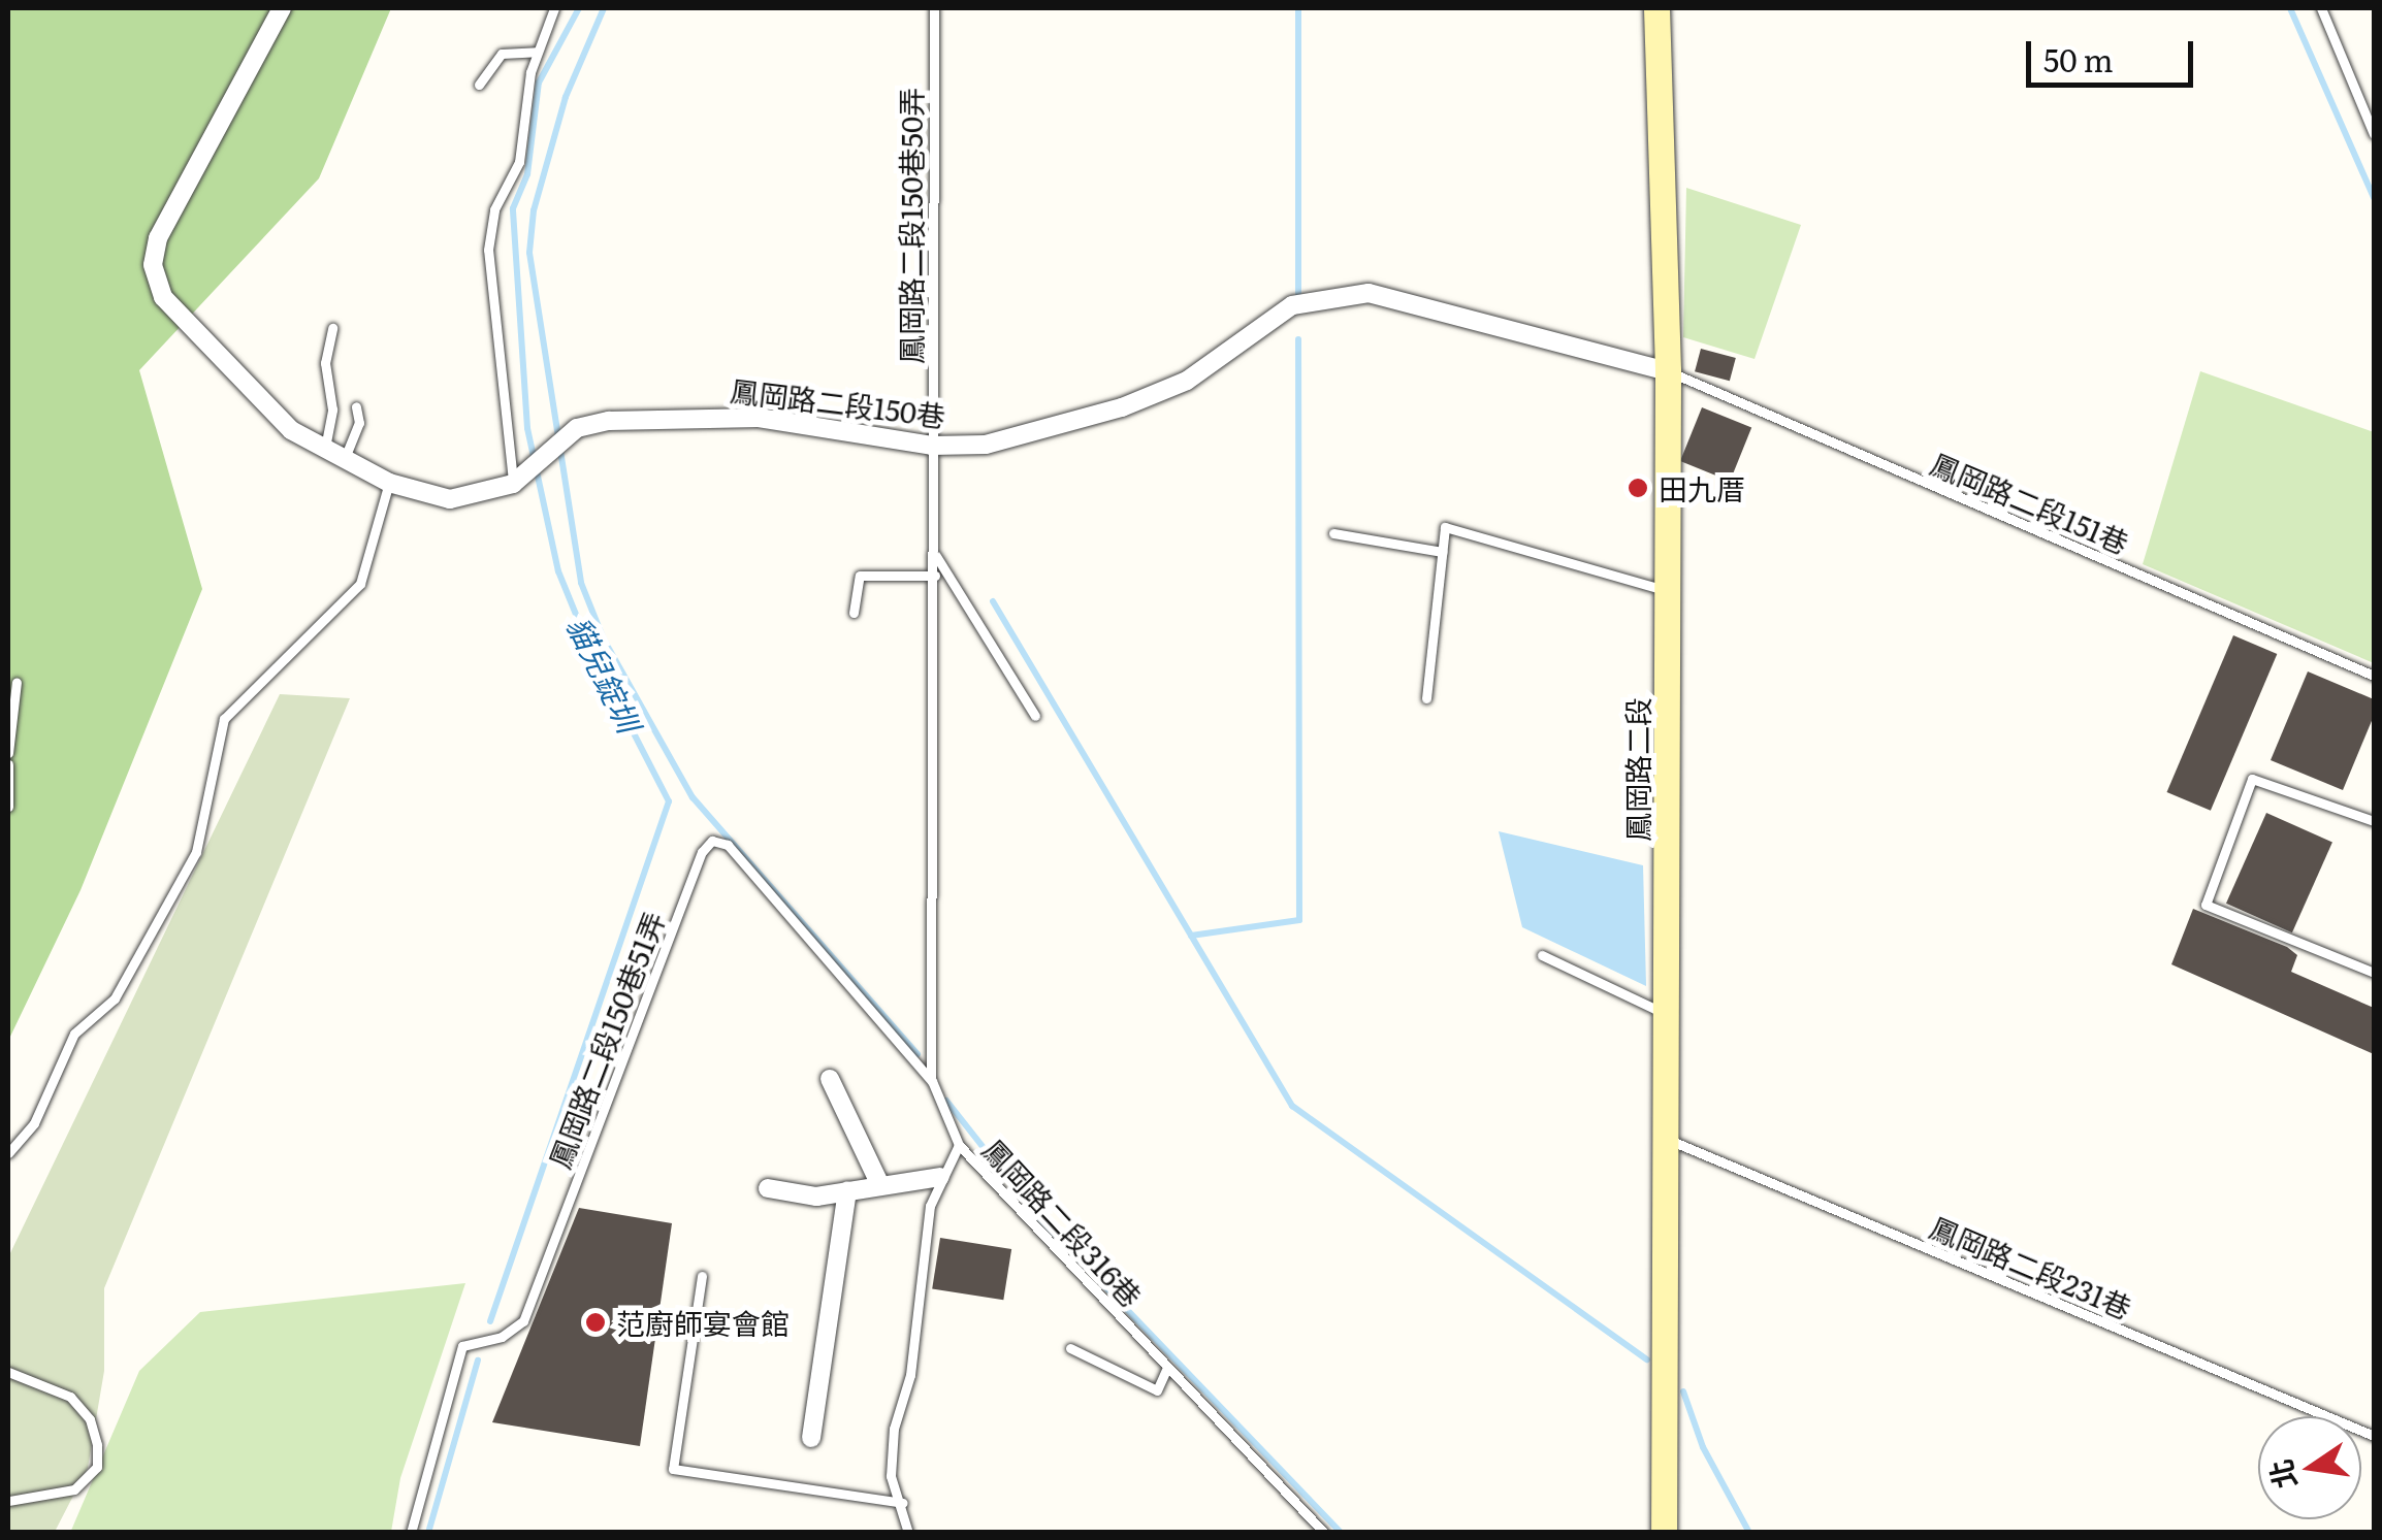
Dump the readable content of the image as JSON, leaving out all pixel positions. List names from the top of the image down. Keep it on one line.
{"streets":{"street":["鳳岡路二段150巷","鳳岡路二段"],"lane":["鳳岡路二段150巷50弄","鳳岡路二段151巷","鳳岡路二段150巷51弄","鳳岡路二段316巷","鳳岡路二段231巷"]},"crossings":[["鳳岡路二段150巷50弄","鳳岡路二段150巷"],["鳳岡路二段150巷50弄","鳳岡路二段150巷51弄"],["鳳岡路二段150巷","鳳岡路二段151巷"],["鳳岡路二段150巷","鳳岡路二段"],["鳳岡路二段150巷","鳳岡路二段150巷51弄"],["鳳岡路二段151巷","鳳岡路二段"],["鳳岡路二段","鳳岡路二段231巷"],["鳳岡路二段150巷51弄","鳳岡路二段316巷"]],"water":["貓兒錠圳"],"places":["田九厝","范廚師宴會館"],"scale_bar":"50 m","north":"left"}
